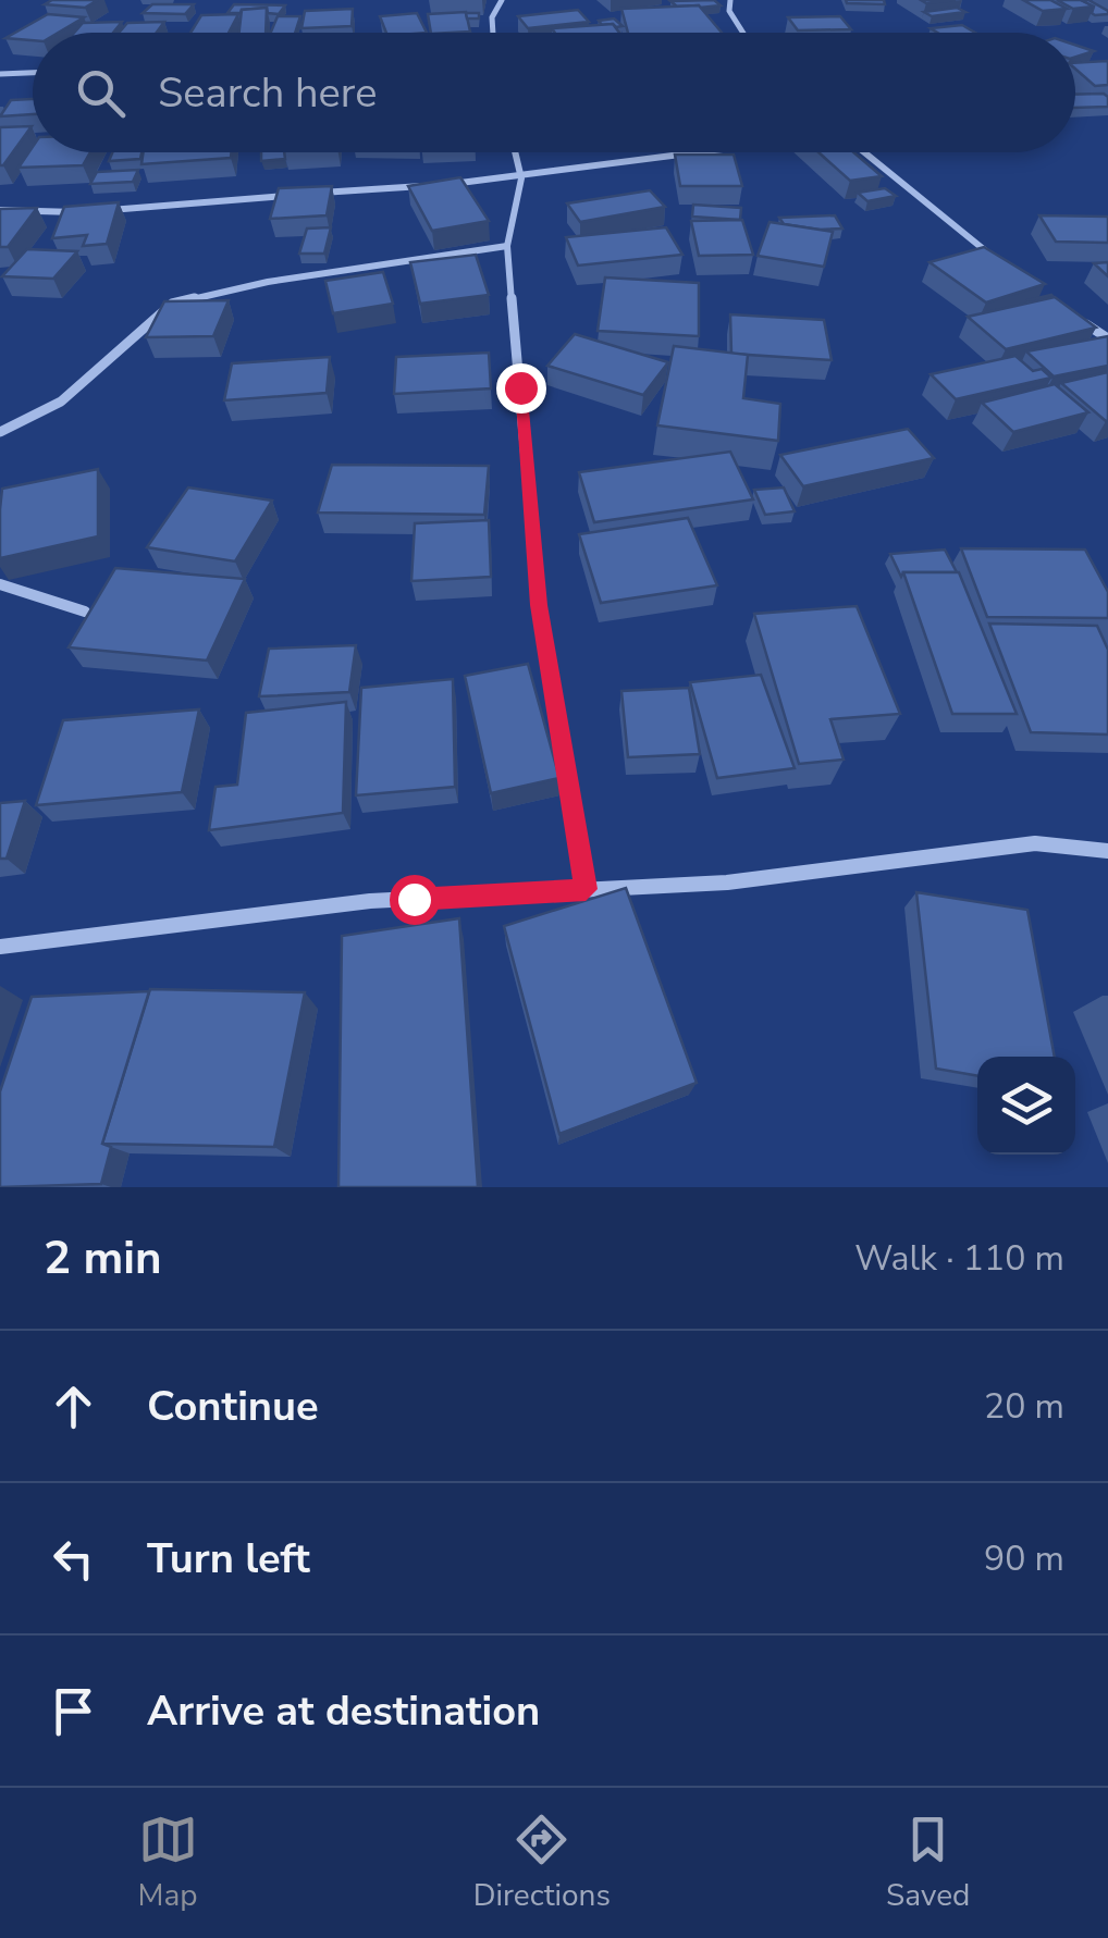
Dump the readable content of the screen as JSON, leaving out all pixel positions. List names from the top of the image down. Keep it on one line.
{"page":{"search":"Search here","heading":["2 min","Walk · 110 m"],"list":[["Continue","20 m"],["Turn left","90 m"],"Arrive at destination"],"nav":["Map","Directions","Saved"]}}
